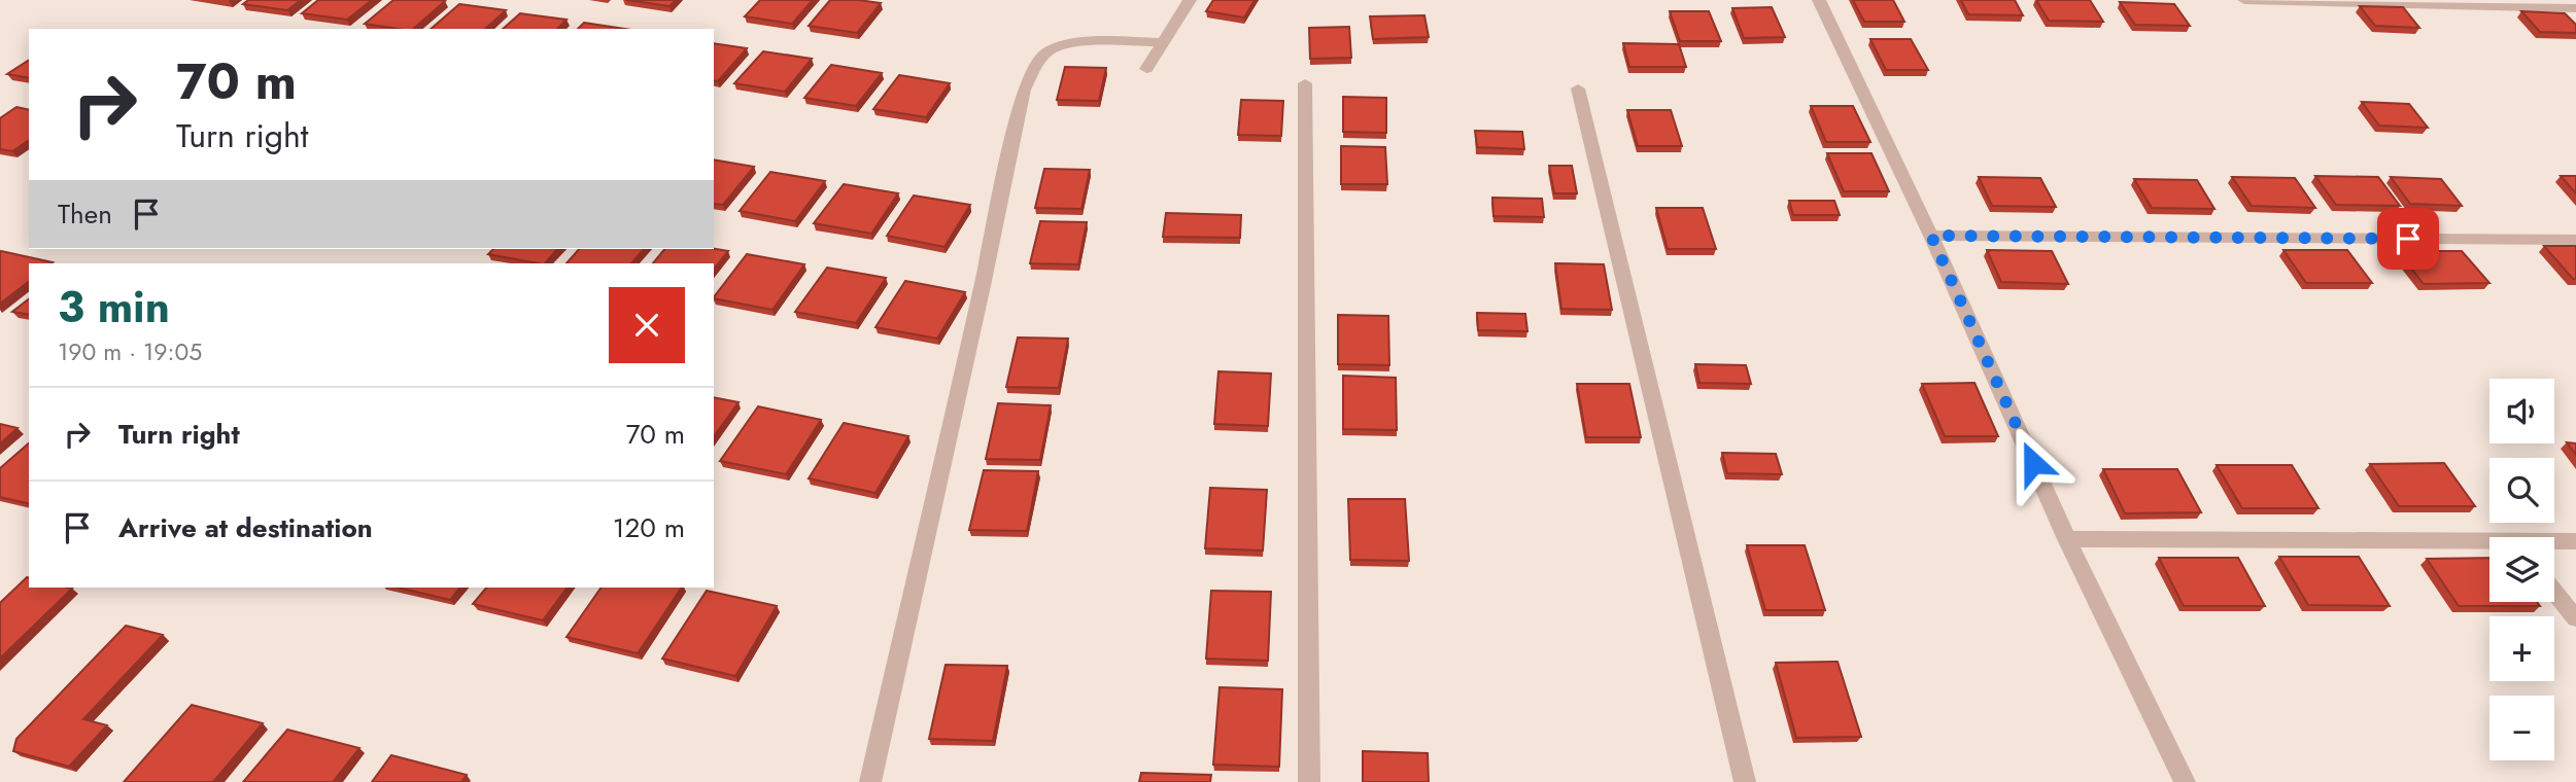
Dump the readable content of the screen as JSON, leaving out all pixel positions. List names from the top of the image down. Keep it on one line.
{"page":{"turn":["70 m","Turn right"],"then":"Then","heading":["3 min","190 m · 19:05"],"map_buttons":["+","−"],"list":[{"name":"Turn right","value":"70 m"},{"name":"Arrive at destination","value":"120 m"}]}}
